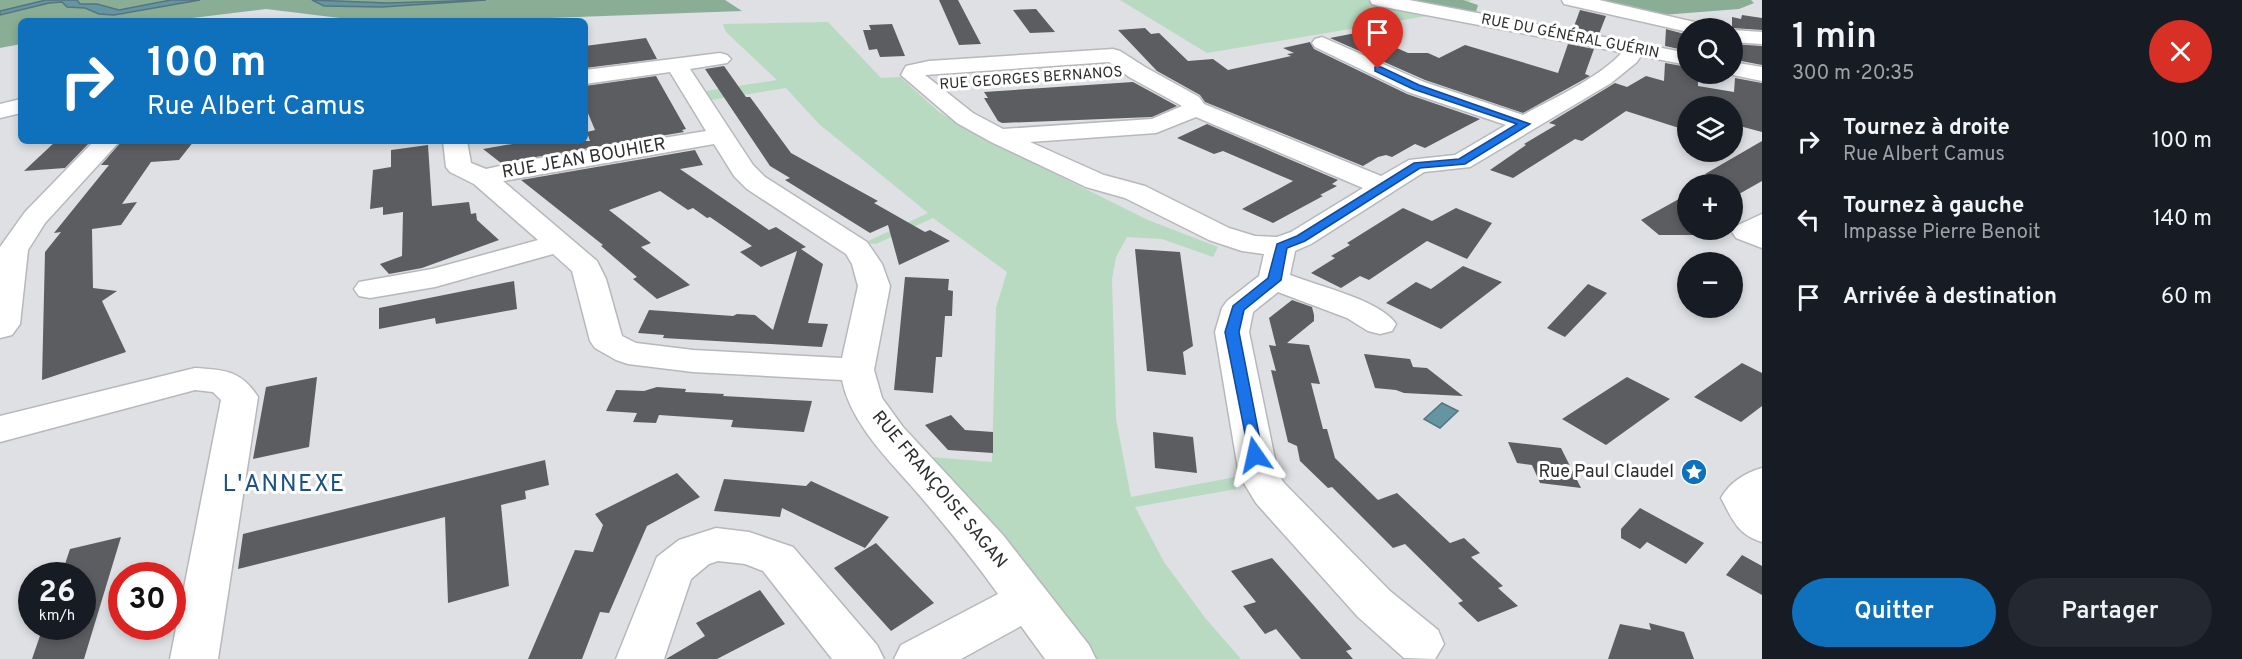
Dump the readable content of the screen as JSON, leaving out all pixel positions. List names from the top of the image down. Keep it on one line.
{"streets":{"street":["RUE DU GÉNÉRAL GUÉRIN","RUE JEAN BOUHIER","RUE FRANÇOISE SAGAN"]},"crossings":[["RUE JEAN BOUHIER","RUE FRANÇOISE SAGAN"]],"districts":["L'ANNEXE"],"places":{"place":["Rue Paul Claudel"]},"page":{"heading":["1 min","300 m · 20:35"],"map_buttons":["+","−"],"turn":["100 m","Rue Albert Camus"],"list":[{"name":"Tournez à droite","note":"Rue Albert Camus","value":"100 m"},{"name":"Tournez à gauche","note":"Impasse Pierre Benoit","value":"140 m"},{"name":"Arrivée à destination","value":"60 m"}],"speed":"26 km/h","limit":"30","buttons":["Quitter","Partager"]}}
